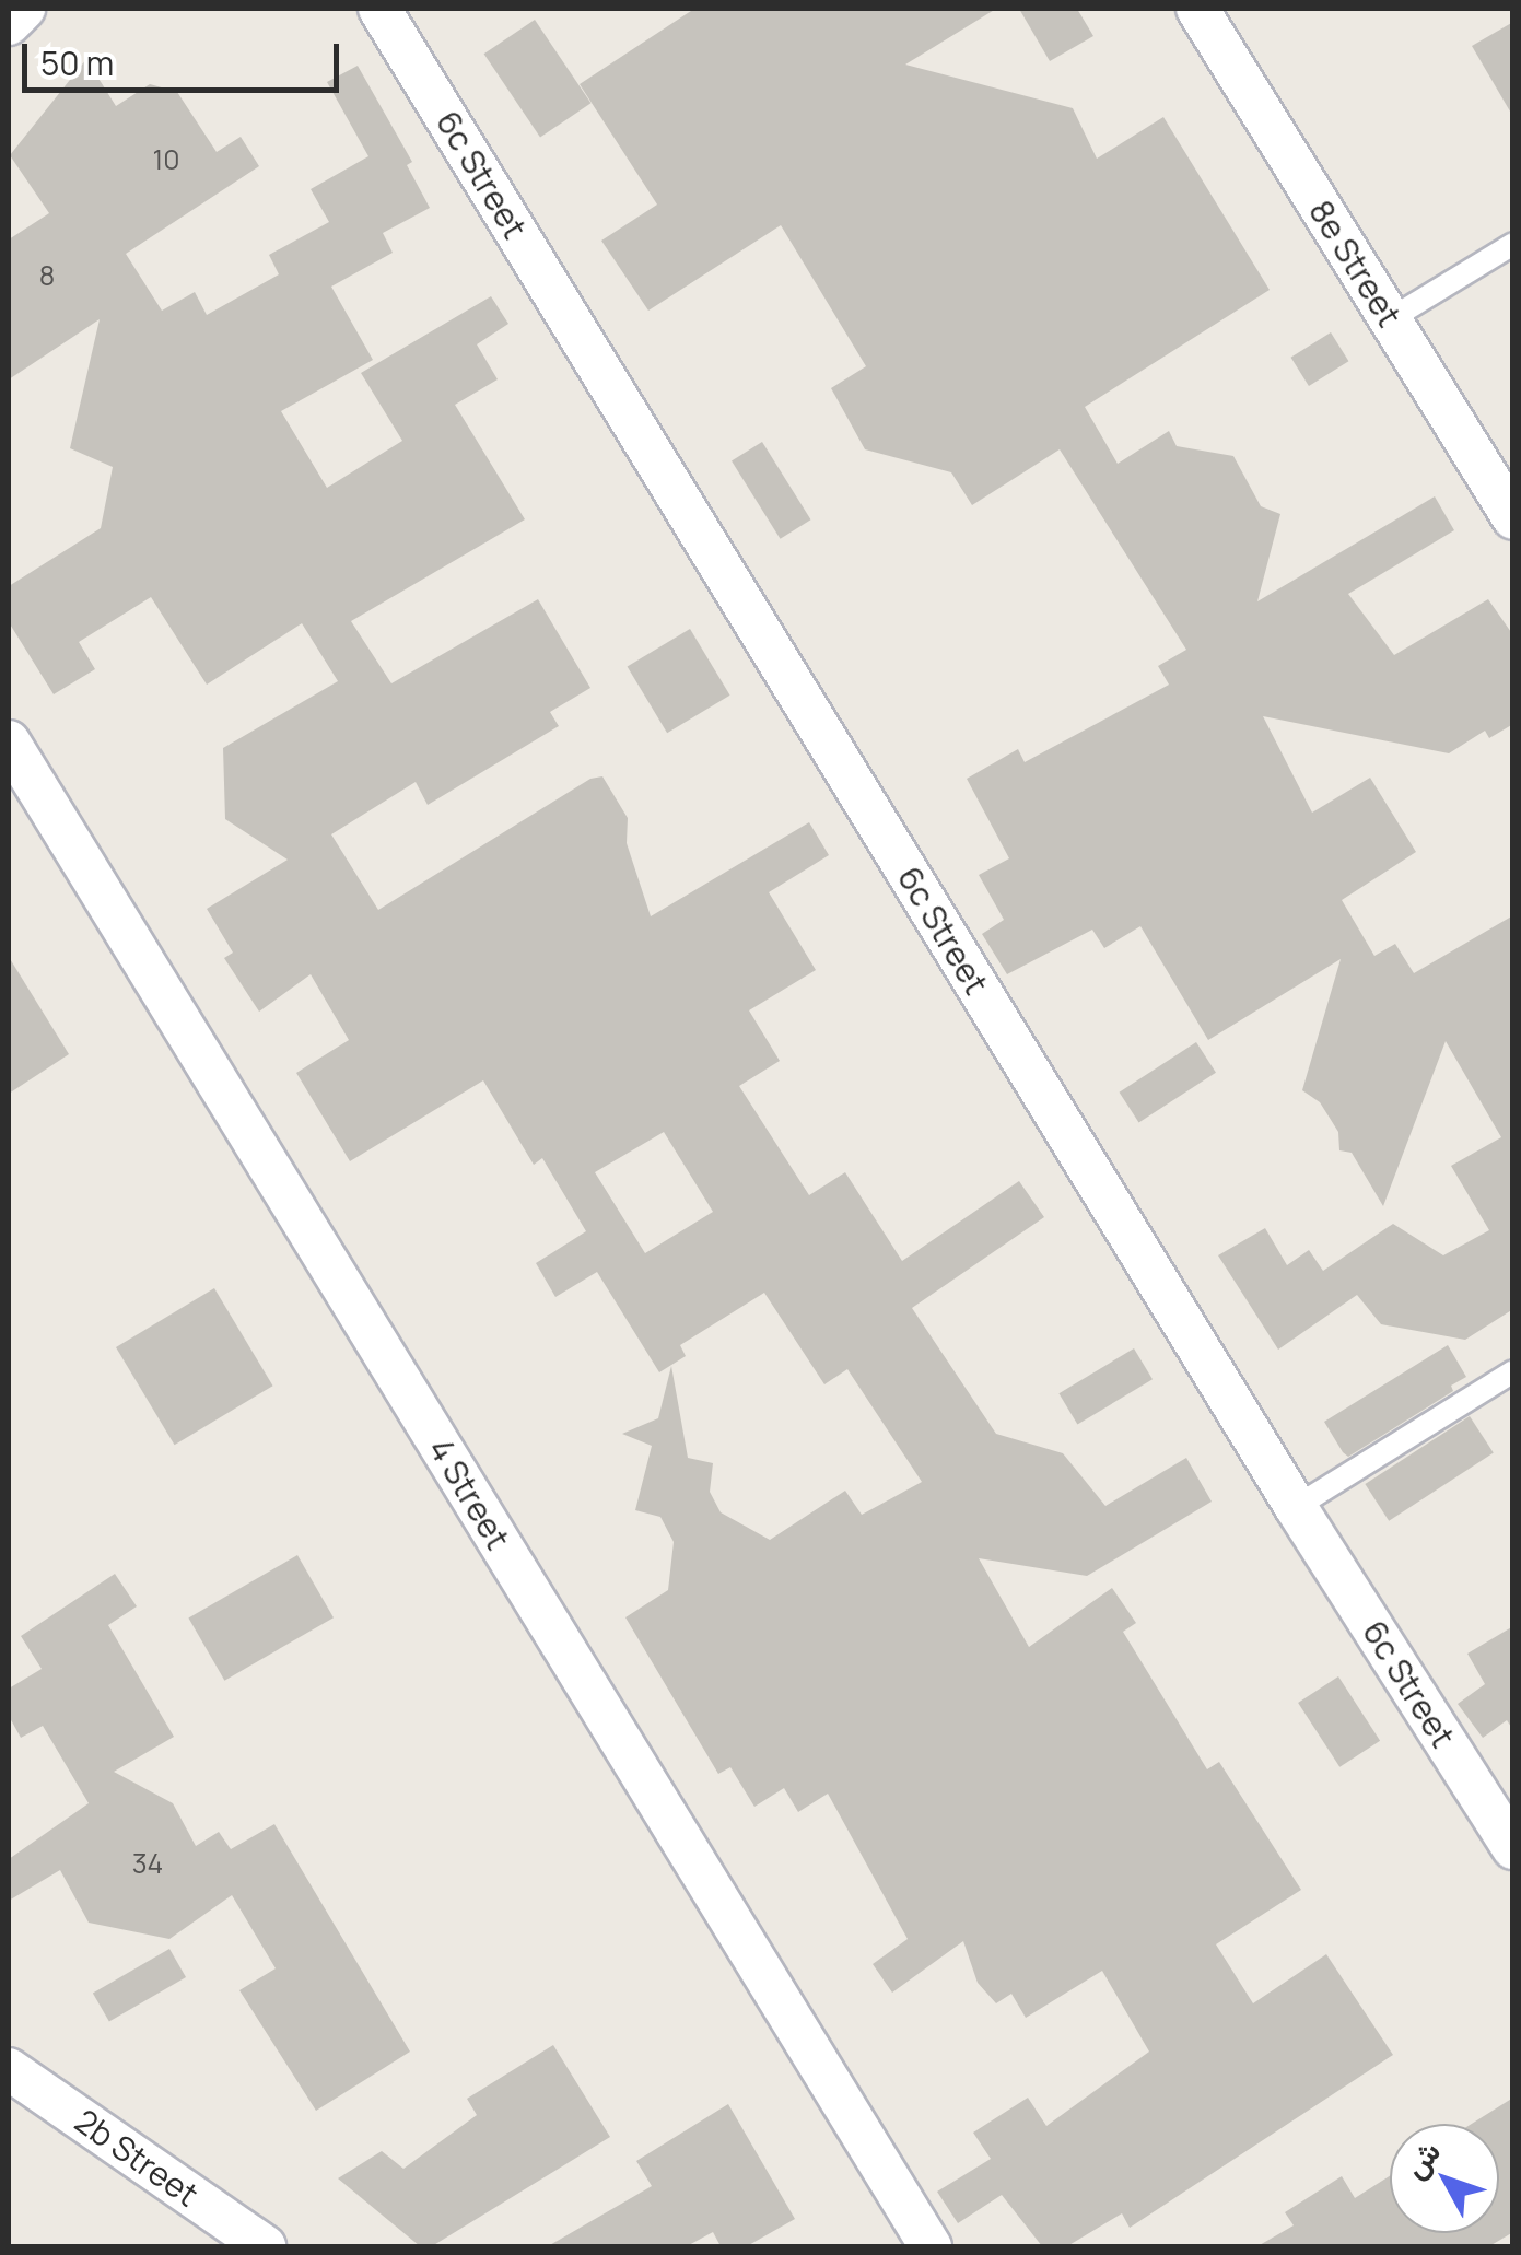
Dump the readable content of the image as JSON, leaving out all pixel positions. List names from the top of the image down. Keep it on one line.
{"streets":{"street":["6c Street","8e Street","4 Street","2b Street"]},"house_numbers":["10","8","34"],"scale_bar":"50 m","north":"top left"}
